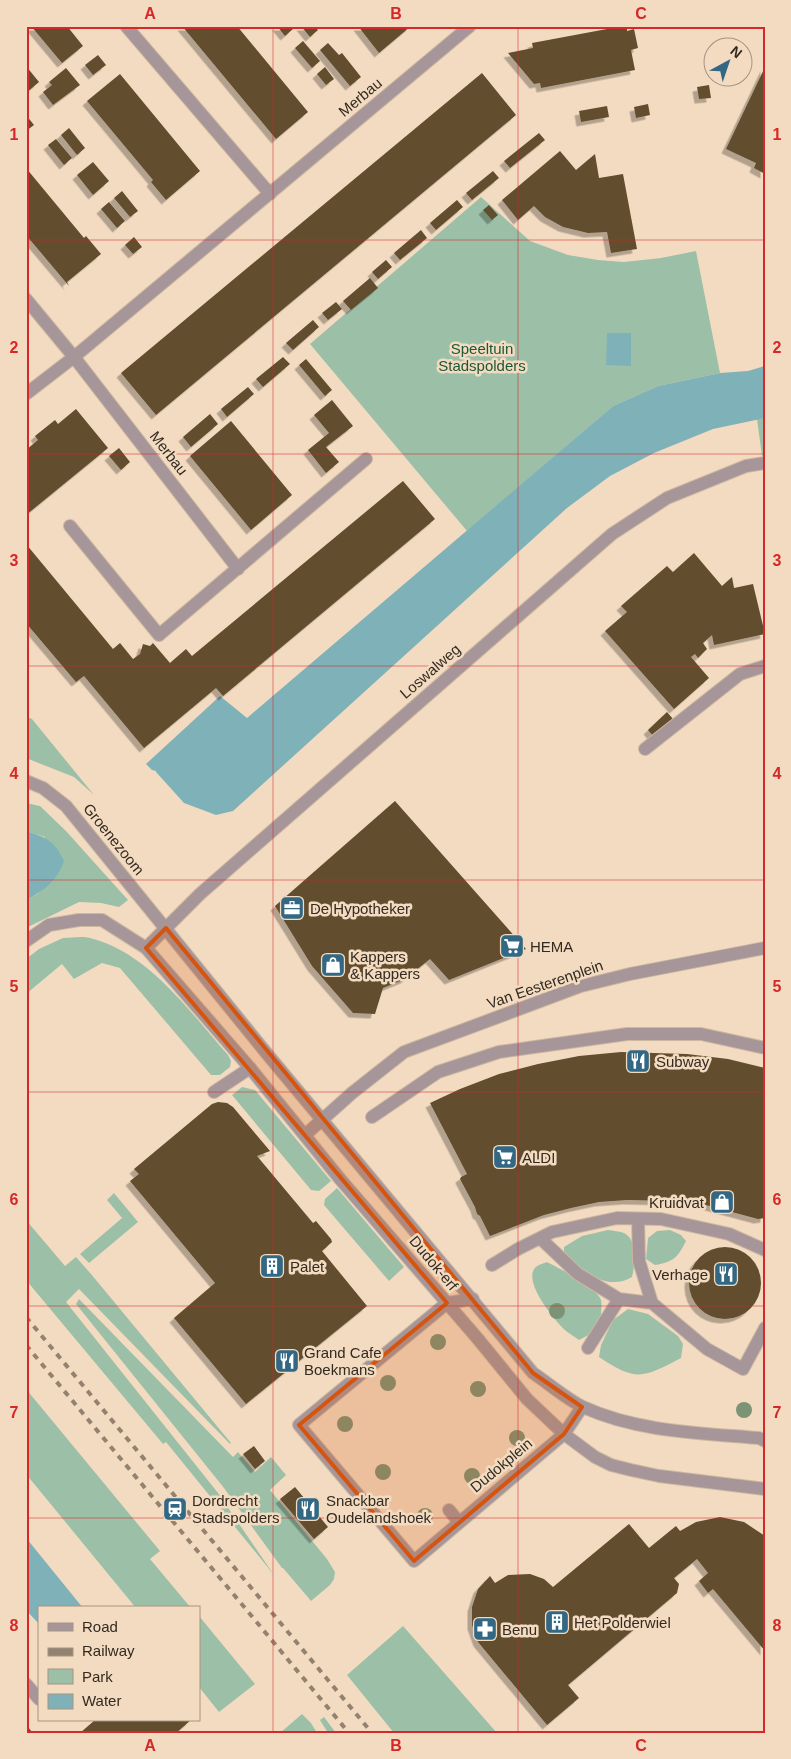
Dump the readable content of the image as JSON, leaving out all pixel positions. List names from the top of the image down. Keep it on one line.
{"streets":{"street":["Merbau","Loswalweg","Groenezoom","Van Eesterenplein","Dudok-erf","Dudokplein"]},"crossings":[["Loswalweg","Groenezoom"],["Loswalweg","Dudok-erf"],["Groenezoom","Dudok-erf"],["Van Eesterenplein","Dudok-erf"],["Dudok-erf","Dudokplein"]],"parks":["Speeltuin Stadspolders"],"places":{"office":["De Hypotheker"],"supermarket":["HEMA","ALDI"],"shop":["Kappers & Kappers","Kruidvat"],"restaurant":["Subway","Verhage","Grand Cafe Boekmans","Snackbar Oudelandshoek"],"building":["Palet","Het Polderwiel"],"station":["Dordrecht Stadspolders"],"pharmacy":["Benu"]},"legend":["Road","Railway","Park","Water"],"north":"top right","grid":{"columns":["A","B","C"],"rows":["1","2","3","4","5","6","7","8"]}}
